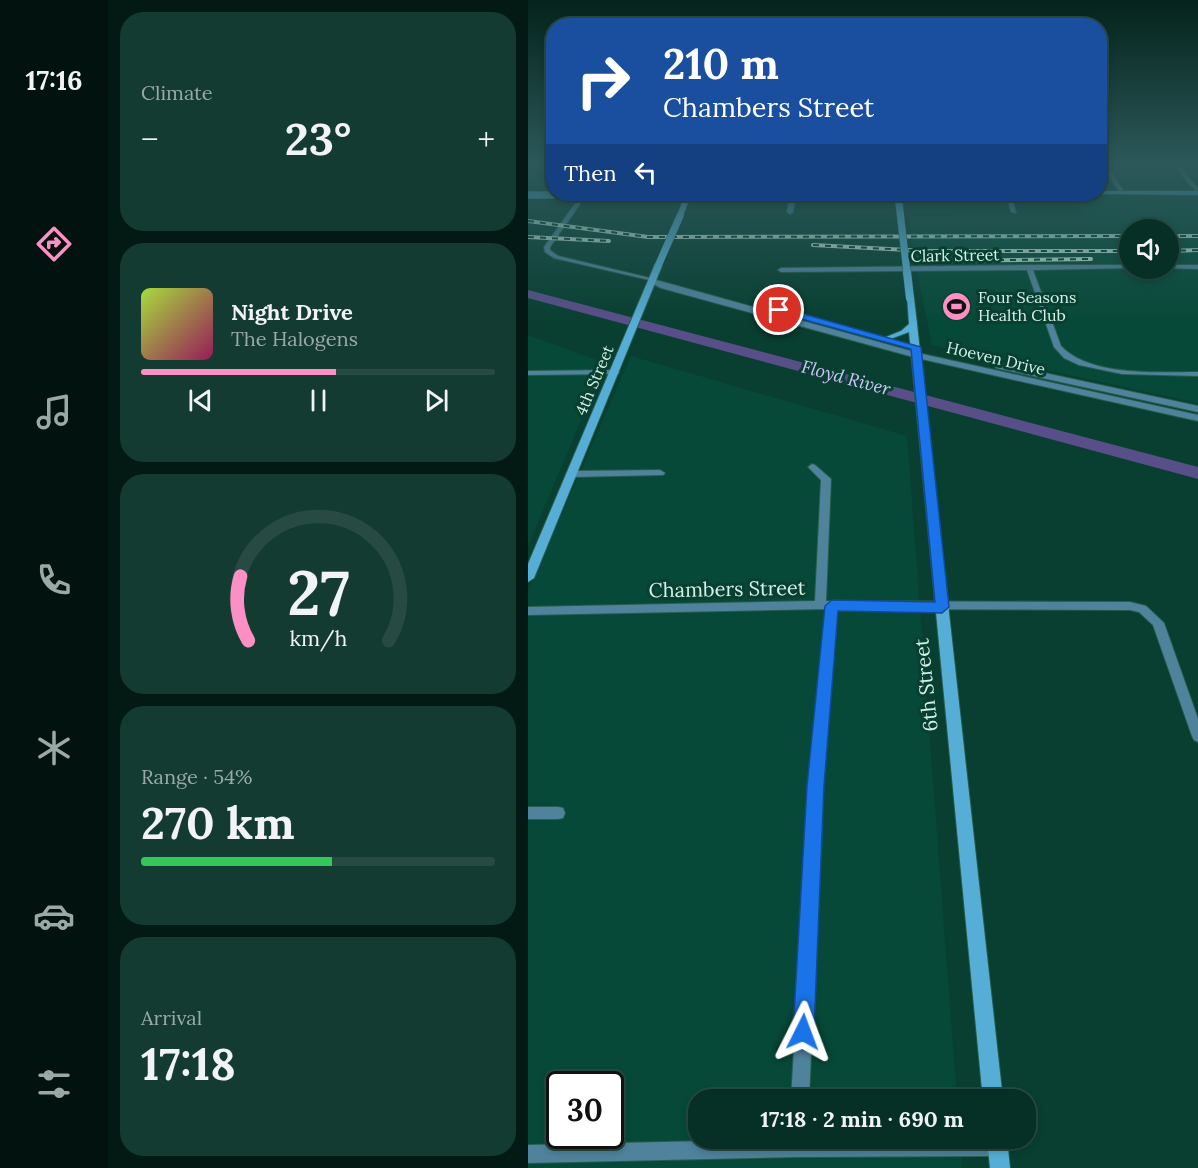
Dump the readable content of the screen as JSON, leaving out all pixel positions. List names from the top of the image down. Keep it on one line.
{"streets":{"main road":["4th Street","6th Street"],"street":["Clark Street","Hoeven Drive","Chambers Street"]},"crossings":[["Hoeven Drive","4th Street"],["Hoeven Drive","6th Street"],["Chambers Street","6th Street"]],"water":["Floyd River"],"places":{"sports":["Four Seasons Health Club"]},"page":{"tabs":"17:16","tile":["Climate",["Range · 54%","270 km"],["Arrival","17:18"]],"turn":["210 m","Chambers Street"],"heat":["−","23°","+"],"then":"Then","song":["Night Drive","The Halogens"],"limit":"30","trip":"17:18 · 2 min · 690 m","gauge":["27","km/h"]}}
